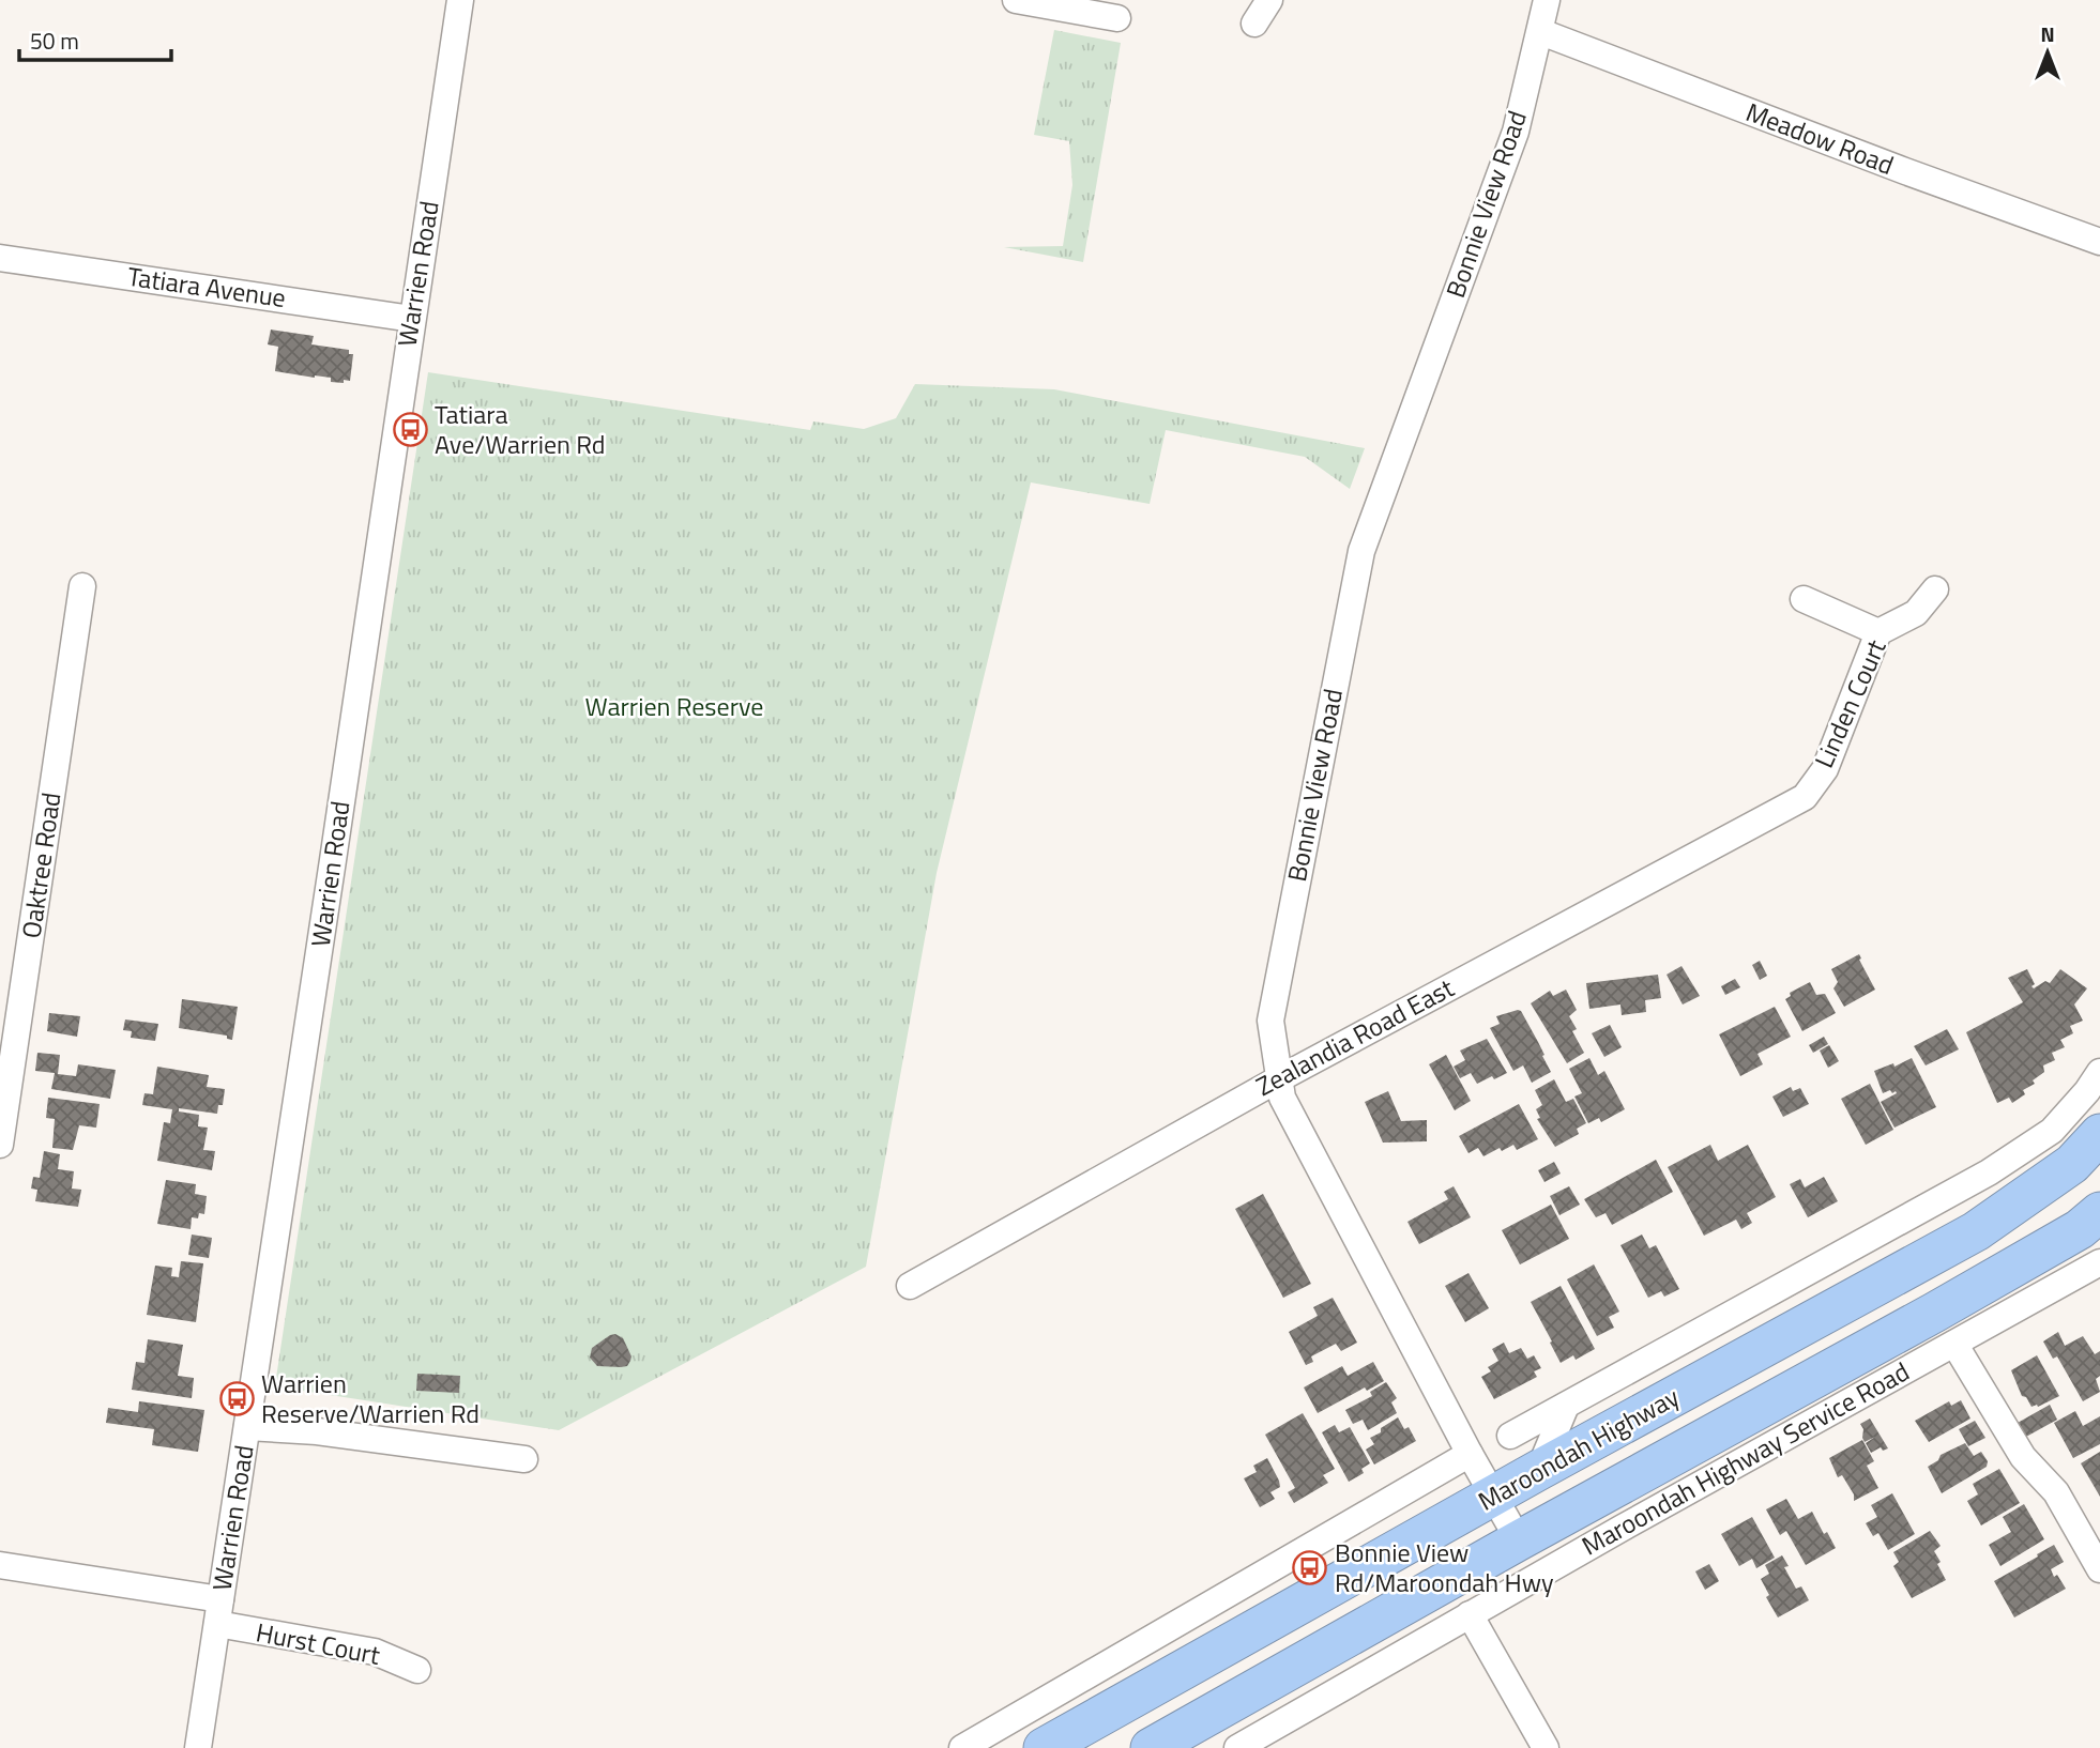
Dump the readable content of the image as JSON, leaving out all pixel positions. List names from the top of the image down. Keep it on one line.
{"streets":{"highway":["Maroondah Highway"],"street":["Meadow Road","Bonnie View Road","Warrien Road","Tatiara Avenue","Linden Court","Oaktree Road","Zealandia Road East","Maroondah Highway Service Road","Hurst Court"]},"crossings":[["Meadow Road","Bonnie View Road"],["Bonnie View Road","Zealandia Road East"],["Bonnie View Road","Maroondah Highway"],["Warrien Road","Tatiara Avenue"],["Warrien Road","Hurst Court"],["Linden Court","Zealandia Road East"]],"parks":["Warrien Reserve"],"places":{"bus stop":["Tatiara Ave/Warrien Rd","Warrien Reserve/Warrien Rd","Bonnie View Rd/Maroondah Hwy"]},"scale_bar":"50 m","north":"top"}
